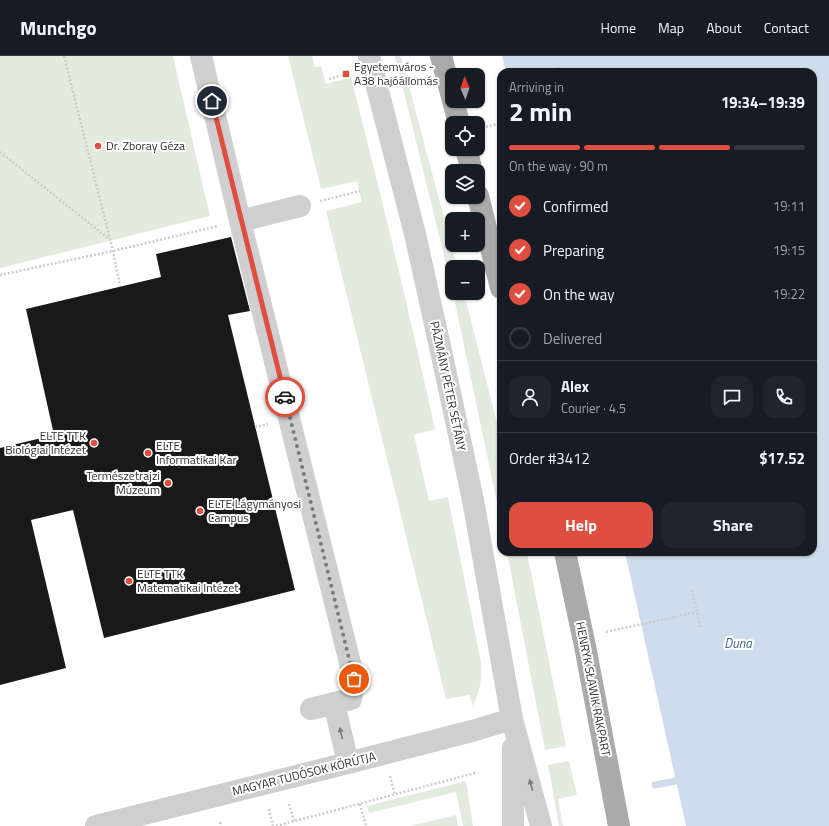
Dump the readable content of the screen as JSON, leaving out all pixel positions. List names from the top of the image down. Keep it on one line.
{"streets":{"main road":["HENRYK SŁAWIK RAKPART"],"street":["PÁZMÁNY PÉTER SÉTÁNY","MAGYAR TUDÓSOK KÖRÚTJA"]},"crossings":[["PÁZMÁNY PÉTER SÉTÁNY","MAGYAR TUDÓSOK KÖRÚTJA"]],"water":["Duna"],"places":{"transit":["Egyetemváros - A38 hajóállomás"],"other":["Dr. Zboray Géza","ELTE TTK Biológiai Intézet","ELTE Informatikai Kar","Természetrajzi Múzeum","ELTE Lágymányosi Campus","ELTE TTK Matematikai Intézet"]},"north":"top","page":{"header":"Munchgo","nav":["Home","Map","About","Contact"],"map_buttons":["+","−"],"heading":["2 min","Arriving in","19:34–19:39"],"panel":["Alex","Courier · 4.5","Order #3412","$17.52"],"bar":"On the way · 90 m","list":[["Confirmed","19:11"],["Preparing","19:15"],["On the way","19:22"],"Delivered"],"buttons":["Help","Share"]}}
